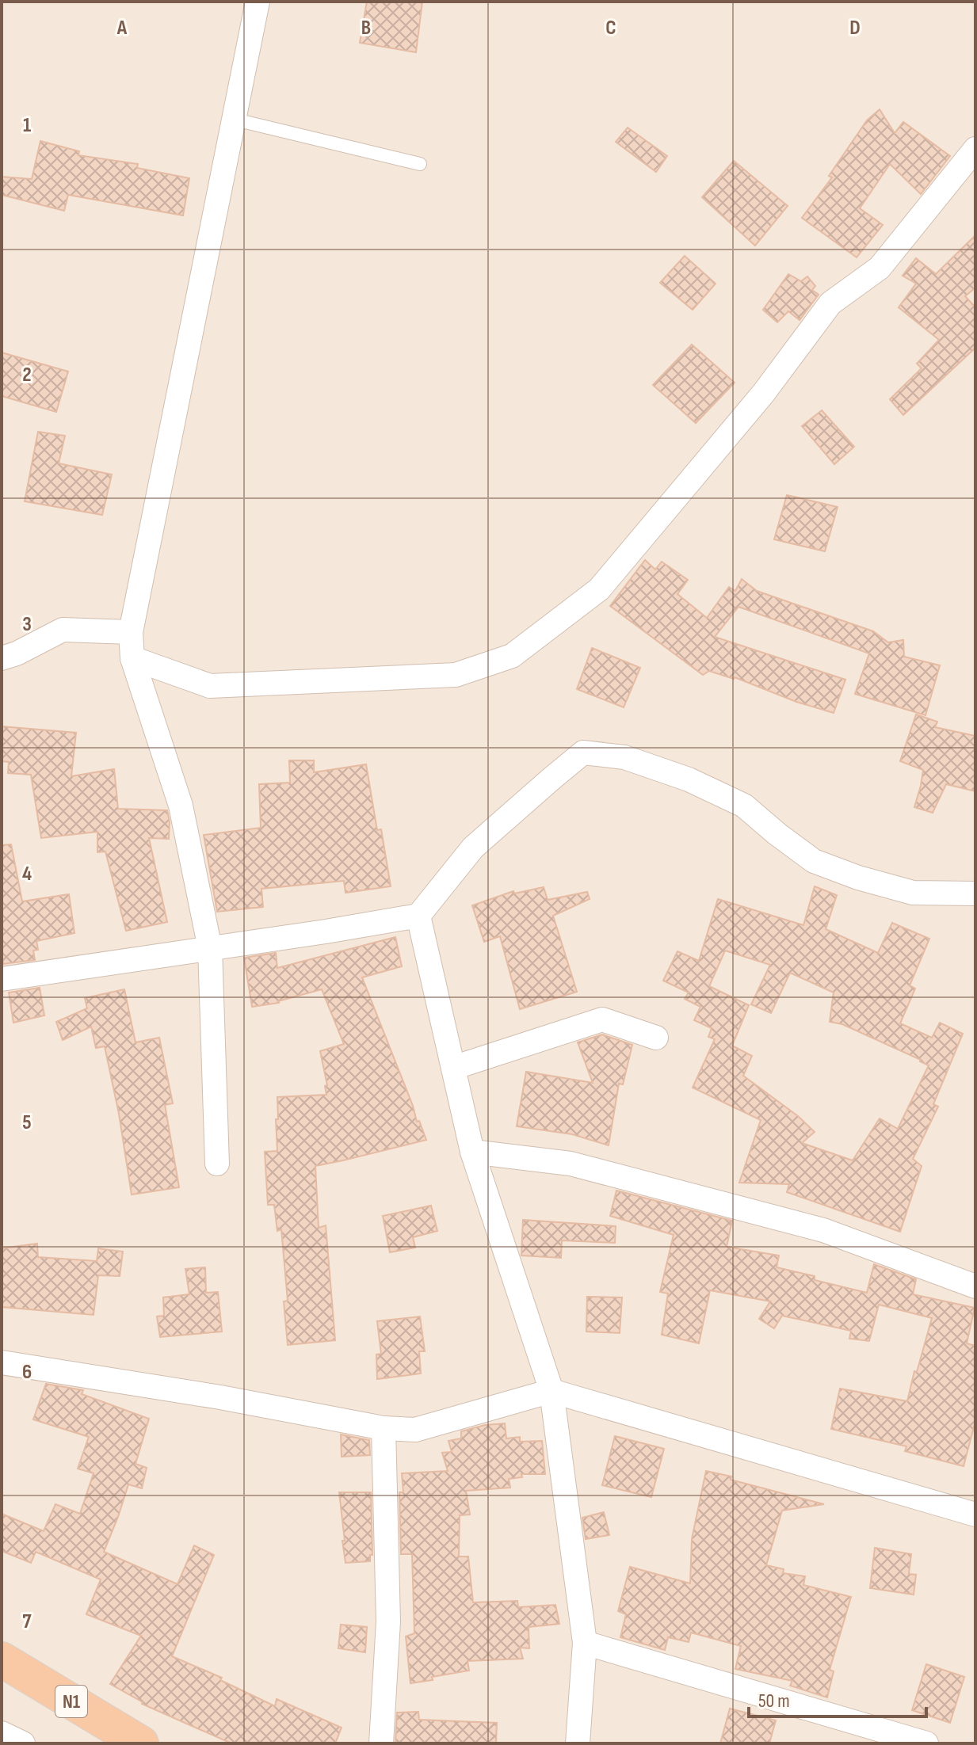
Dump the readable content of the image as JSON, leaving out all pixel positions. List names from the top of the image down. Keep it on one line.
{"streets":{"highway":["N1"]},"scale_bar":"50 m","grid":{"columns":["A","B","C","D"],"rows":["1","2","3","4","5","6","7"]}}
